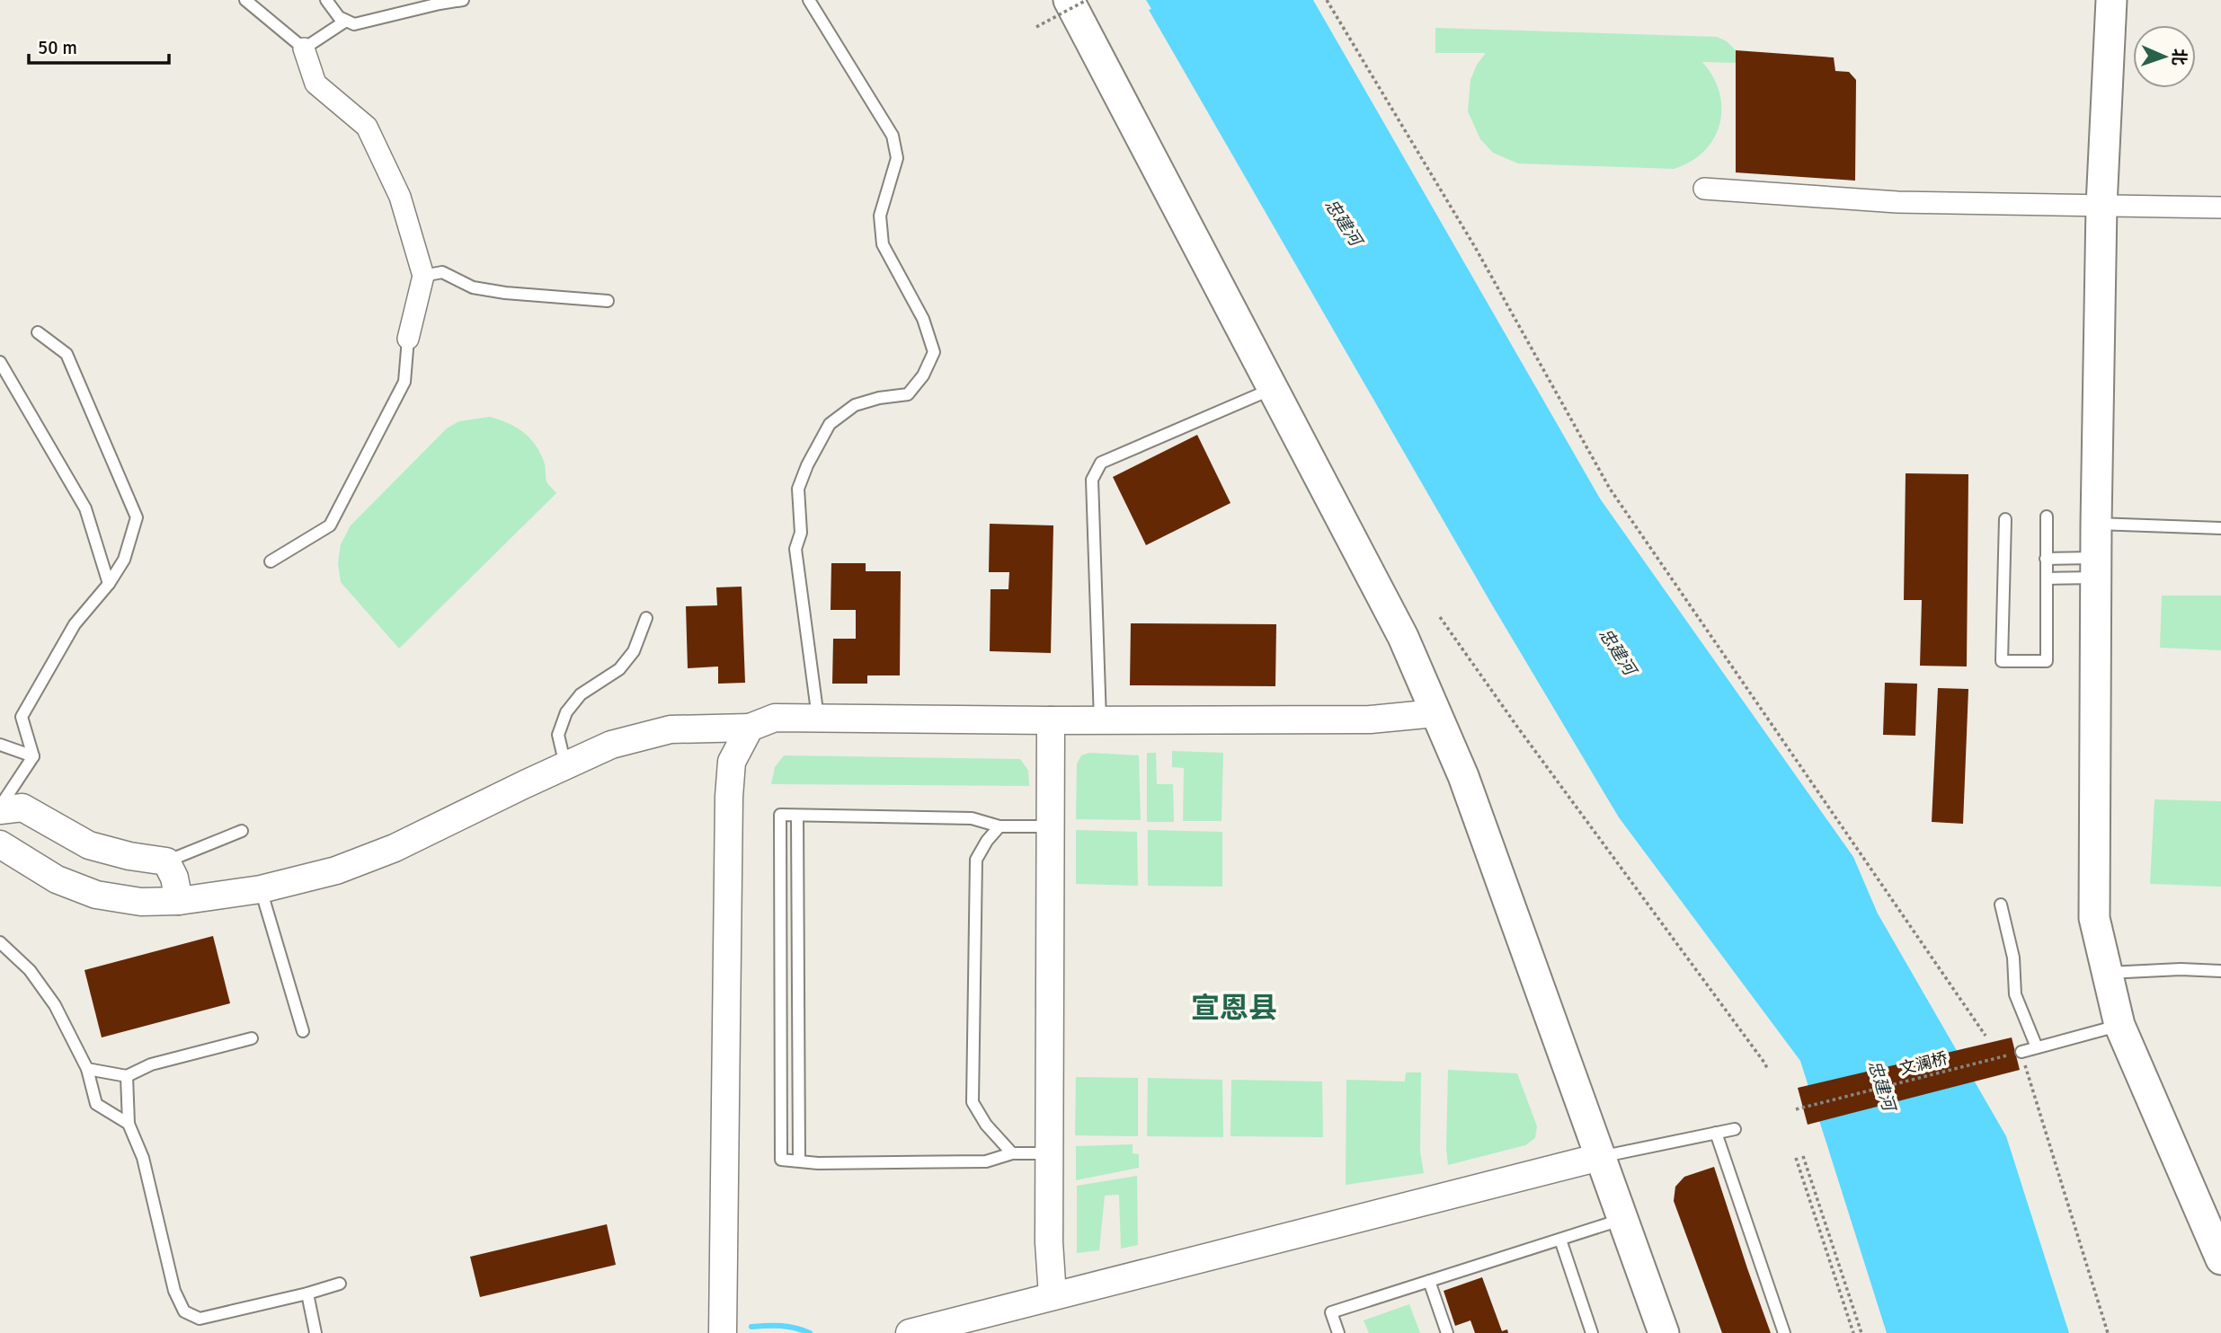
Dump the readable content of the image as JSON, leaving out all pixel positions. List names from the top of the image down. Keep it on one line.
{"streets":{"path":["文澜桥"]},"districts":["宣恩县"],"water":["忠建河"],"scale_bar":"50 m","north":"right"}
